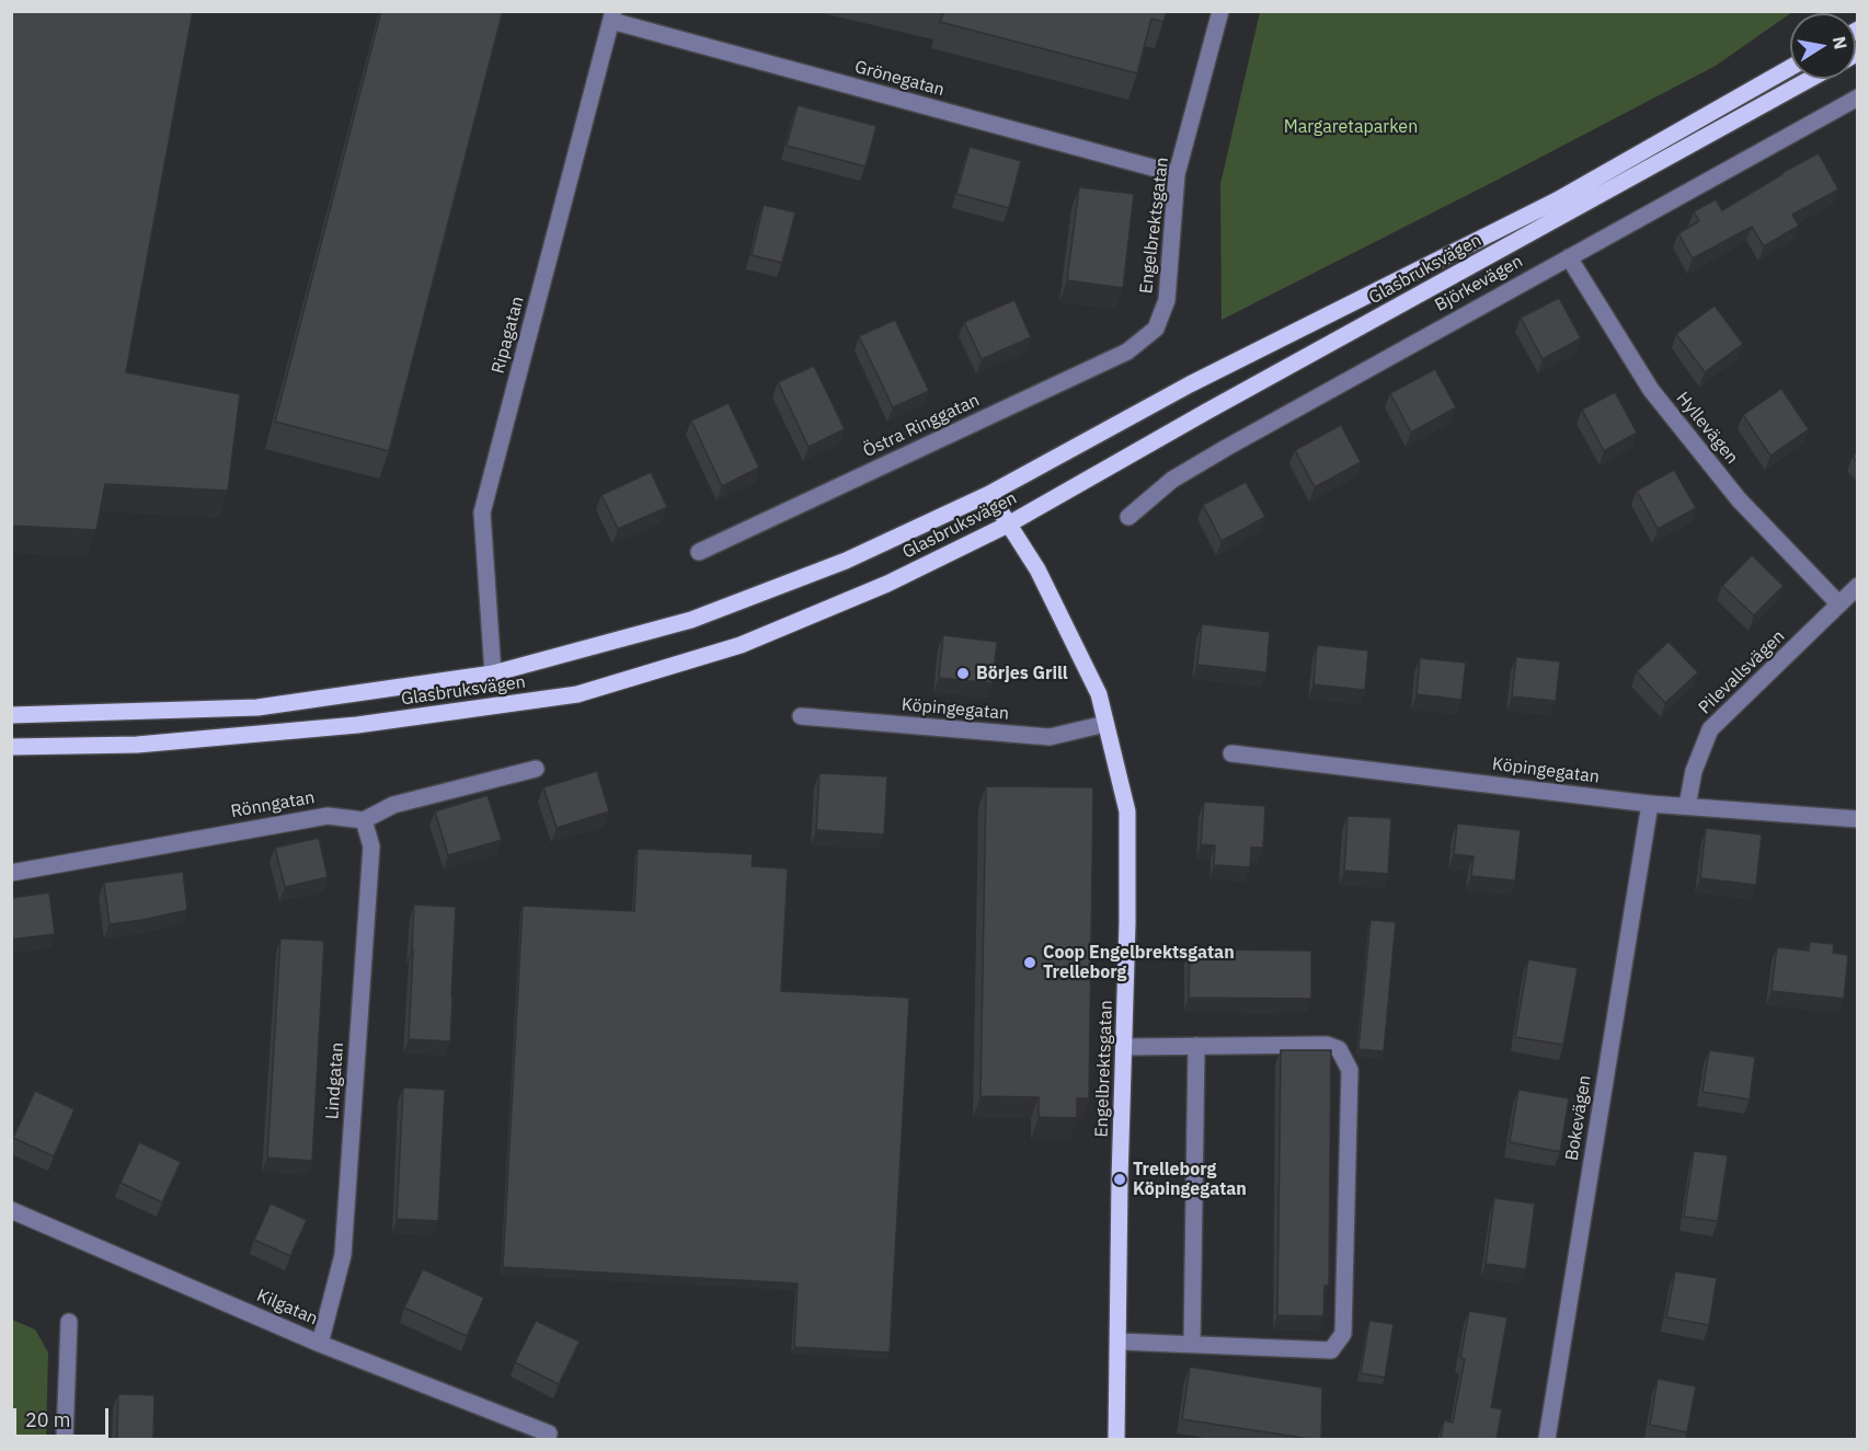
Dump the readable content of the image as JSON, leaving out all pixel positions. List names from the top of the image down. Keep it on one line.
{"streets":{"main road":["Engelbrektsgatan","Glasbruksvägen"],"street":["Grönegatan","Björkevägen","Ripagatan","Östra Ringgatan","Hyllevägen","Pilevallsvägen","Köpingegatan","Rönngatan","Lindgatan","Bokevägen","Kilgatan"]},"crossings":[["Grönegatan","Engelbrektsgatan"],["Grönegatan","Ripagatan"],["Engelbrektsgatan","Glasbruksvägen"],["Engelbrektsgatan","Östra Ringgatan"],["Engelbrektsgatan","Köpingegatan"],["Glasbruksvägen","Ripagatan"],["Björkevägen","Hyllevägen"],["Hyllevägen","Pilevallsvägen"],["Pilevallsvägen","Köpingegatan"],["Köpingegatan","Bokevägen"],["Rönngatan","Lindgatan"],["Lindgatan","Kilgatan"]],"parks":["Margaretaparken"],"places":["Börjes Grill","Coop Engelbrektsgatan Trelleborg","Trelleborg Köpingegatan"],"scale_bar":"20 m","north":"right"}
